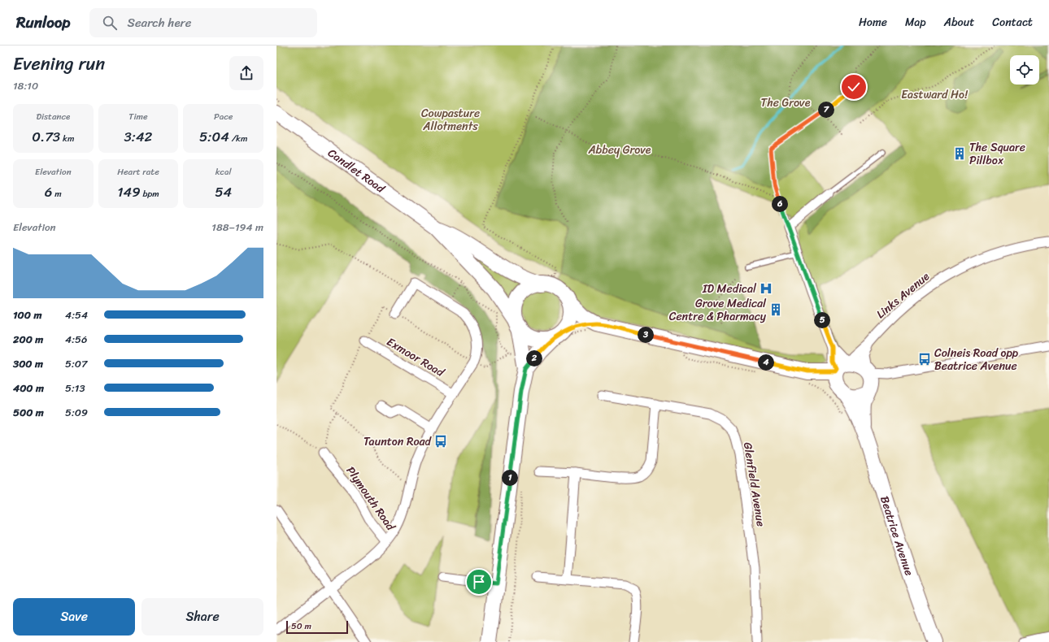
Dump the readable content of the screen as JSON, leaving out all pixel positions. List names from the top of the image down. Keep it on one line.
{"streets":{"main road":["Candlet Road","Beatrice Avenue"],"street":["Links Avenue","Exmoor Road","Glenfield Avenue","Plymouth Road"]},"crossings":[["Links Avenue","Beatrice Avenue"]],"parks":["Eastward Ho!","The Grove","Cowpasture Allotments","Abbey Grove"],"places":{"building":["The Square Pillbox","Grove Medical Centre & Pharmacy"],"hospital":["ID Medical"],"bus stop":["Colneis Road opp Beatrice Avenue","Taunton Road"]},"scale_bar":"50 m","page":{"header":"Runloop","search":"Search here","nav":["Home","Map","About","Contact"],"heading":["Evening run","18:10"],"stats":[["Distance","0.73 km"],["Time","3:42"],["Pace","5:04 /km"],["Elevation","6 m"],["Heart rate","149 bpm"],["kcal","54"]],"pins":["7","6","5","3","2","4","1"],"chart":["Elevation","188–194 m"],"list":[{"name":"100 m","note":"4:54"},{"name":"200 m","note":"4:56"},{"name":"300 m","note":"5:07"},{"name":"400 m","note":"5:13"},{"name":"500 m","note":"5:09"}],"buttons":["Save","Share"],"scale":"50 m"}}
